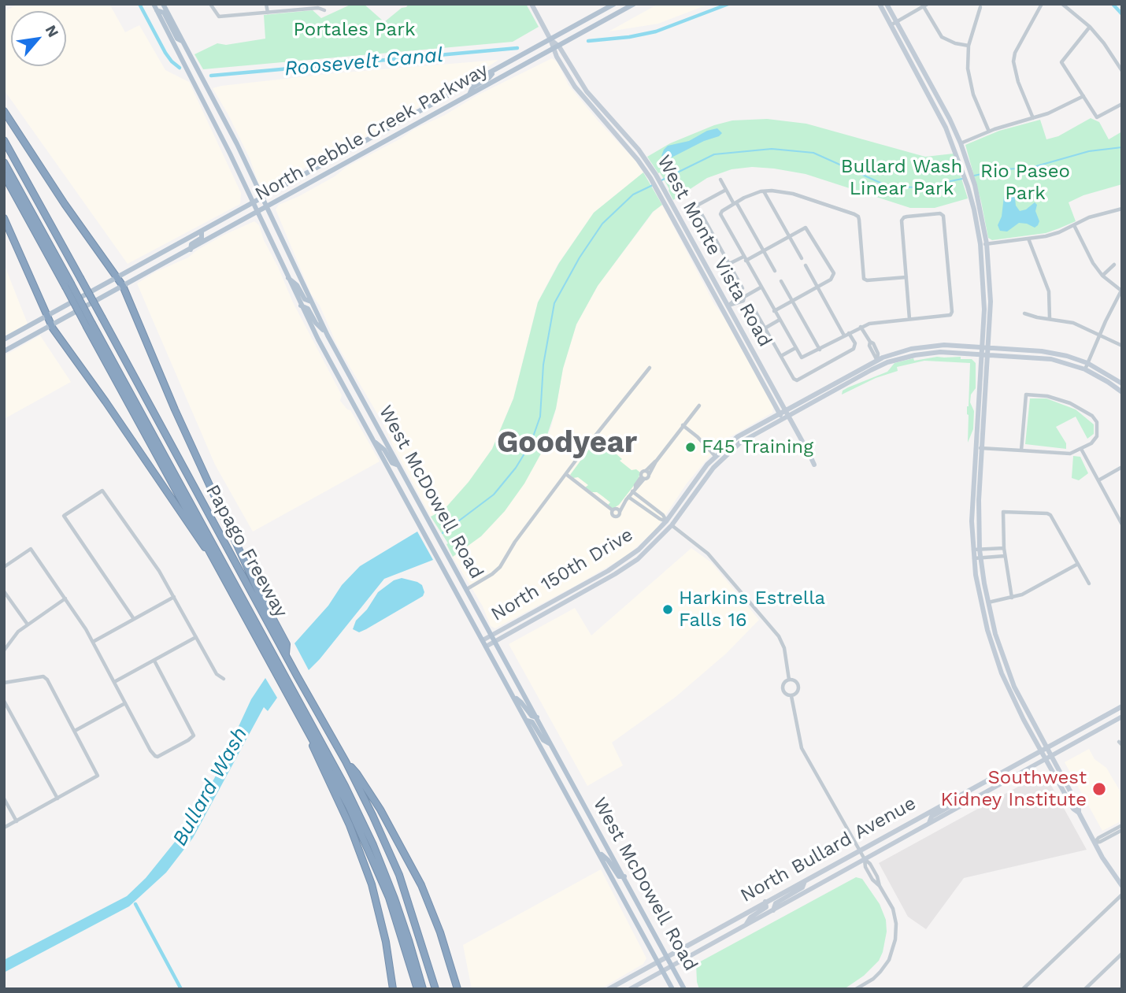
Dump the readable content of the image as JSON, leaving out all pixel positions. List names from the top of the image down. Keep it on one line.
{"streets":{"highway":["Papago Freeway"],"main road":["North Pebble Creek Parkway","West Monte Vista Road","West McDowell Road","North 150th Drive","North Bullard Avenue"]},"crossings":[["North Pebble Creek Parkway","West Monte Vista Road"],["North Pebble Creek Parkway","West McDowell Road"],["West Monte Vista Road","North 150th Drive"],["West McDowell Road","North 150th Drive"],["West McDowell Road","North Bullard Avenue"]],"districts":["Goodyear"],"water":["Roosevelt Canal","Bullard Wash"],"parks":["Portales Park","Bullard Wash Linear Park","Rio Paseo Park"],"places":["F45 Training","Harkins Estrella Falls 16","Southwest Kidney Institute"],"north":"top right"}
